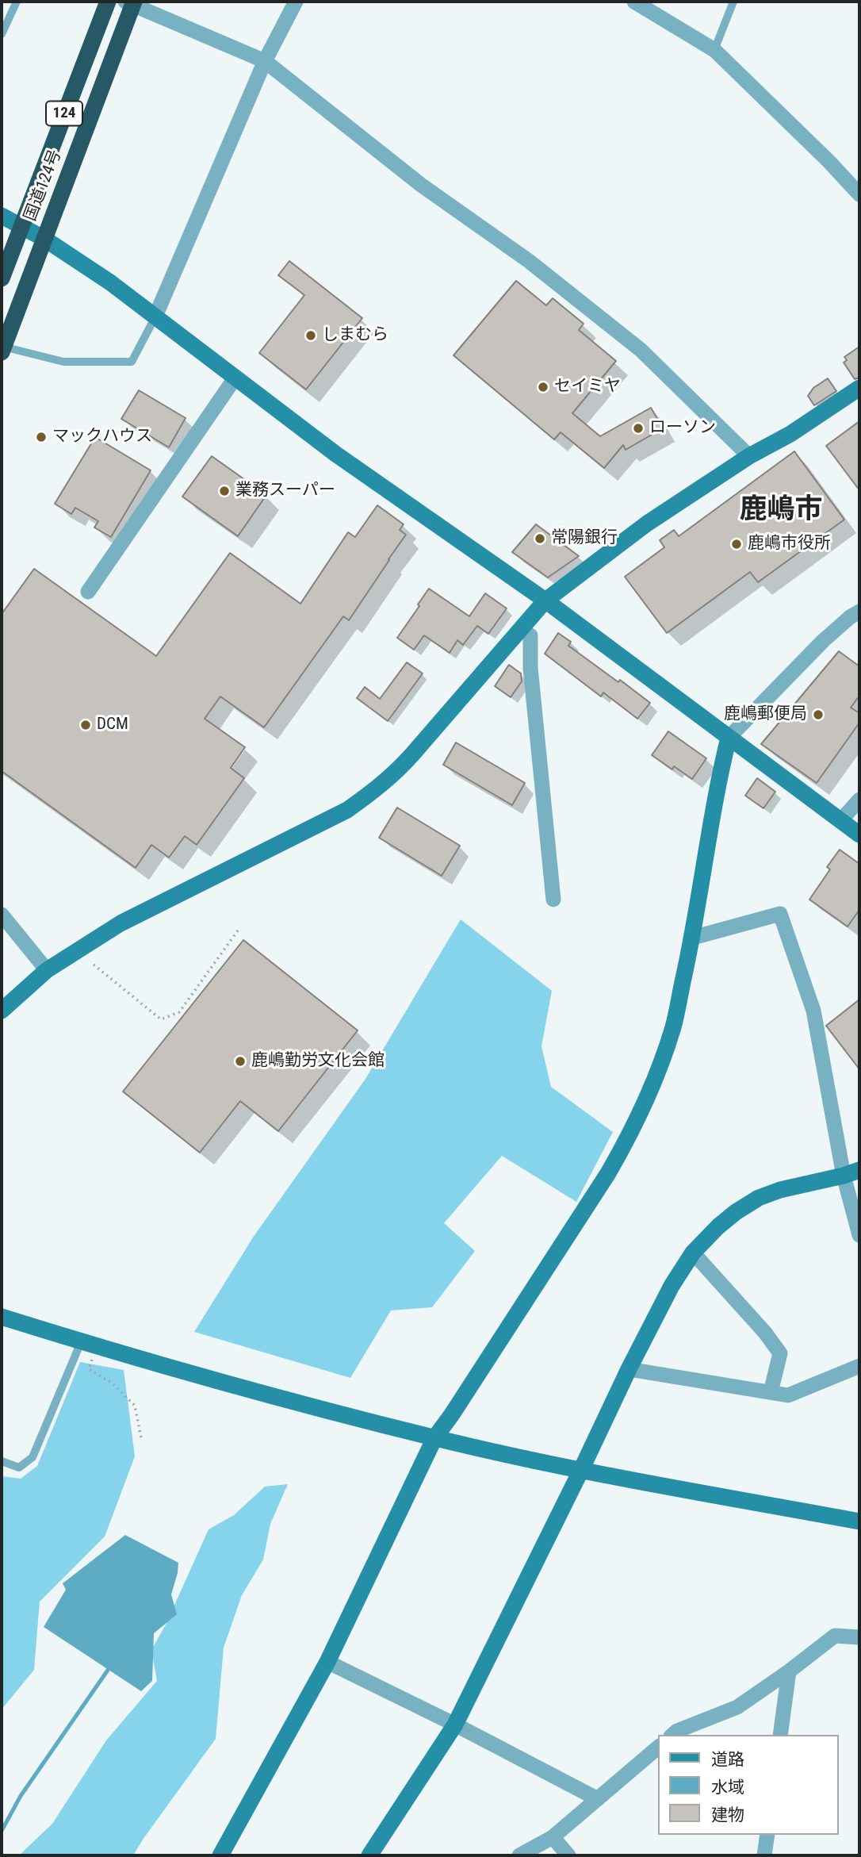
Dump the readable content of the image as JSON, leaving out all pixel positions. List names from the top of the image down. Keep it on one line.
{"streets":{"highway":["124","国道124号"]},"districts":["鹿嶋市"],"places":["しまむら","セイミヤ","ローソン","マックハウス","業務スーパー","常陽銀行","鹿嶋市役所","鹿嶋郵便局","DCM","鹿嶋勤労文化会館"],"legend":["道路","水域","建物"]}
